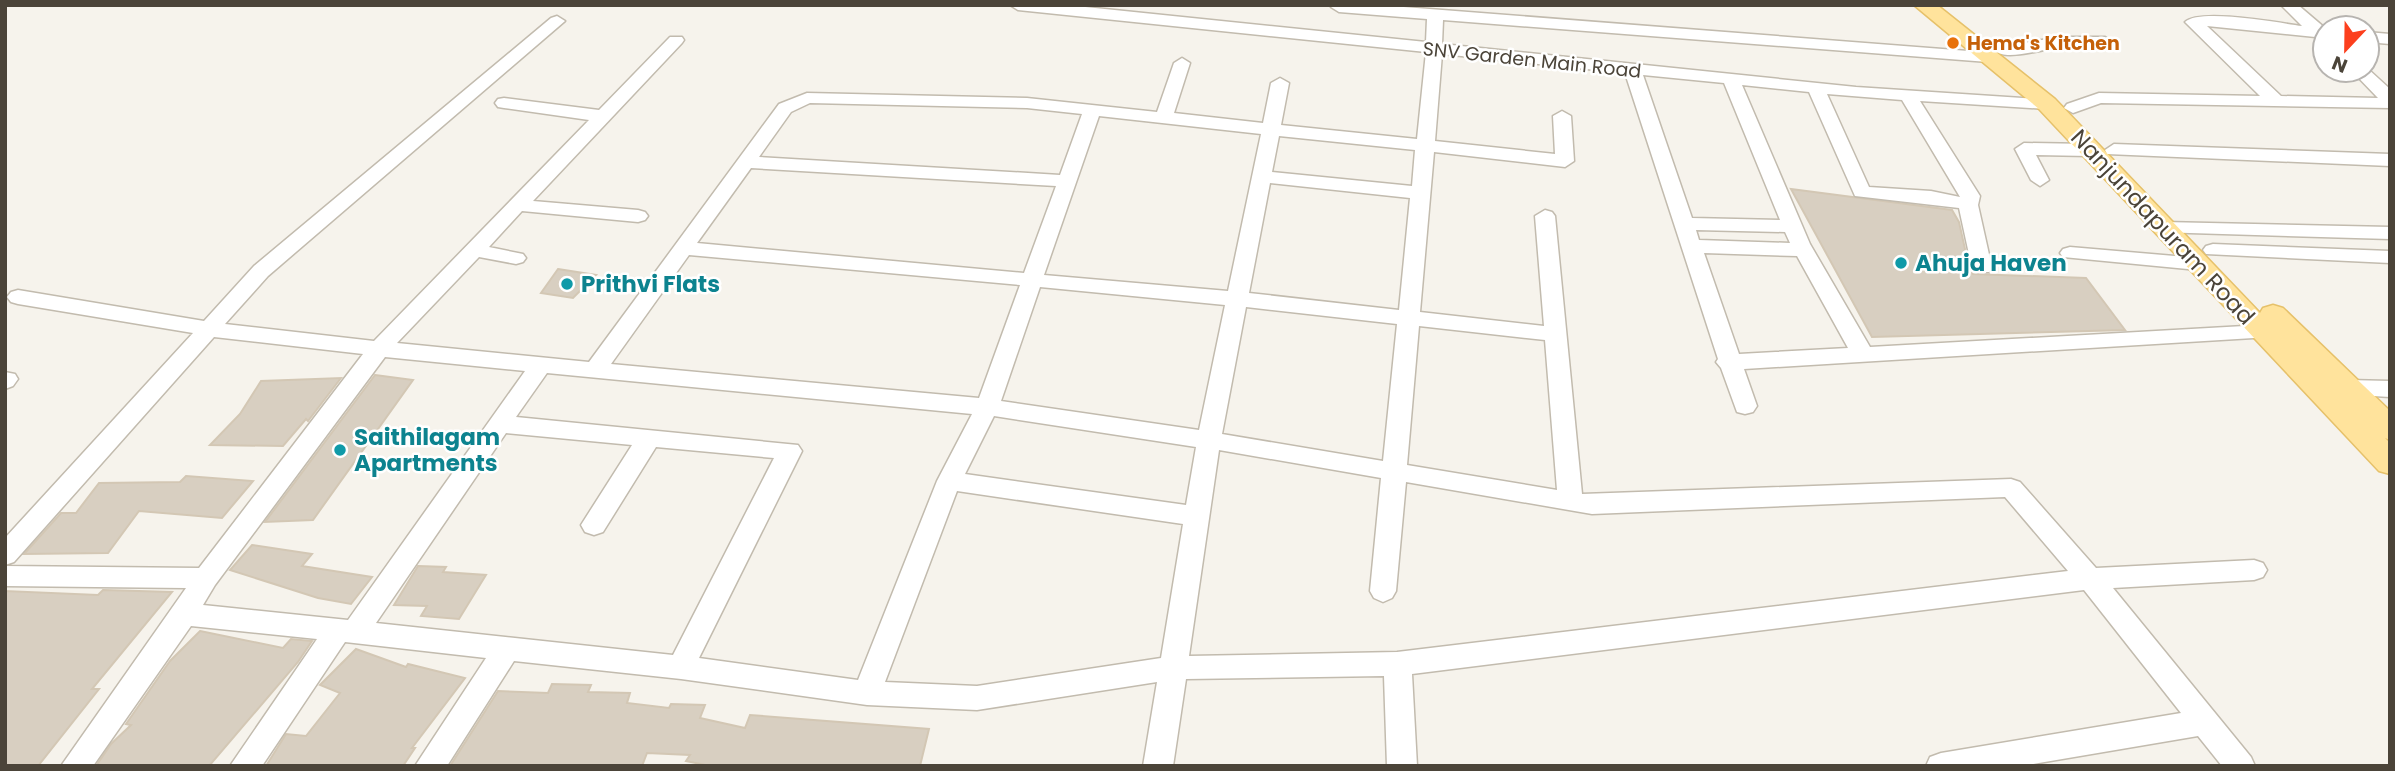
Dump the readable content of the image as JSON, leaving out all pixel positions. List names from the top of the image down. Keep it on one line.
{"streets":{"main road":["Nanjundapuram Road"],"street":["SNV Garden Main Road"]},"crossings":[["SNV Garden Main Road","Nanjundapuram Road"]],"places":["Hema's Kitchen","Ahuja Haven","Prithvi Flats","Saithilagam Apartments"],"north":"bottom"}
